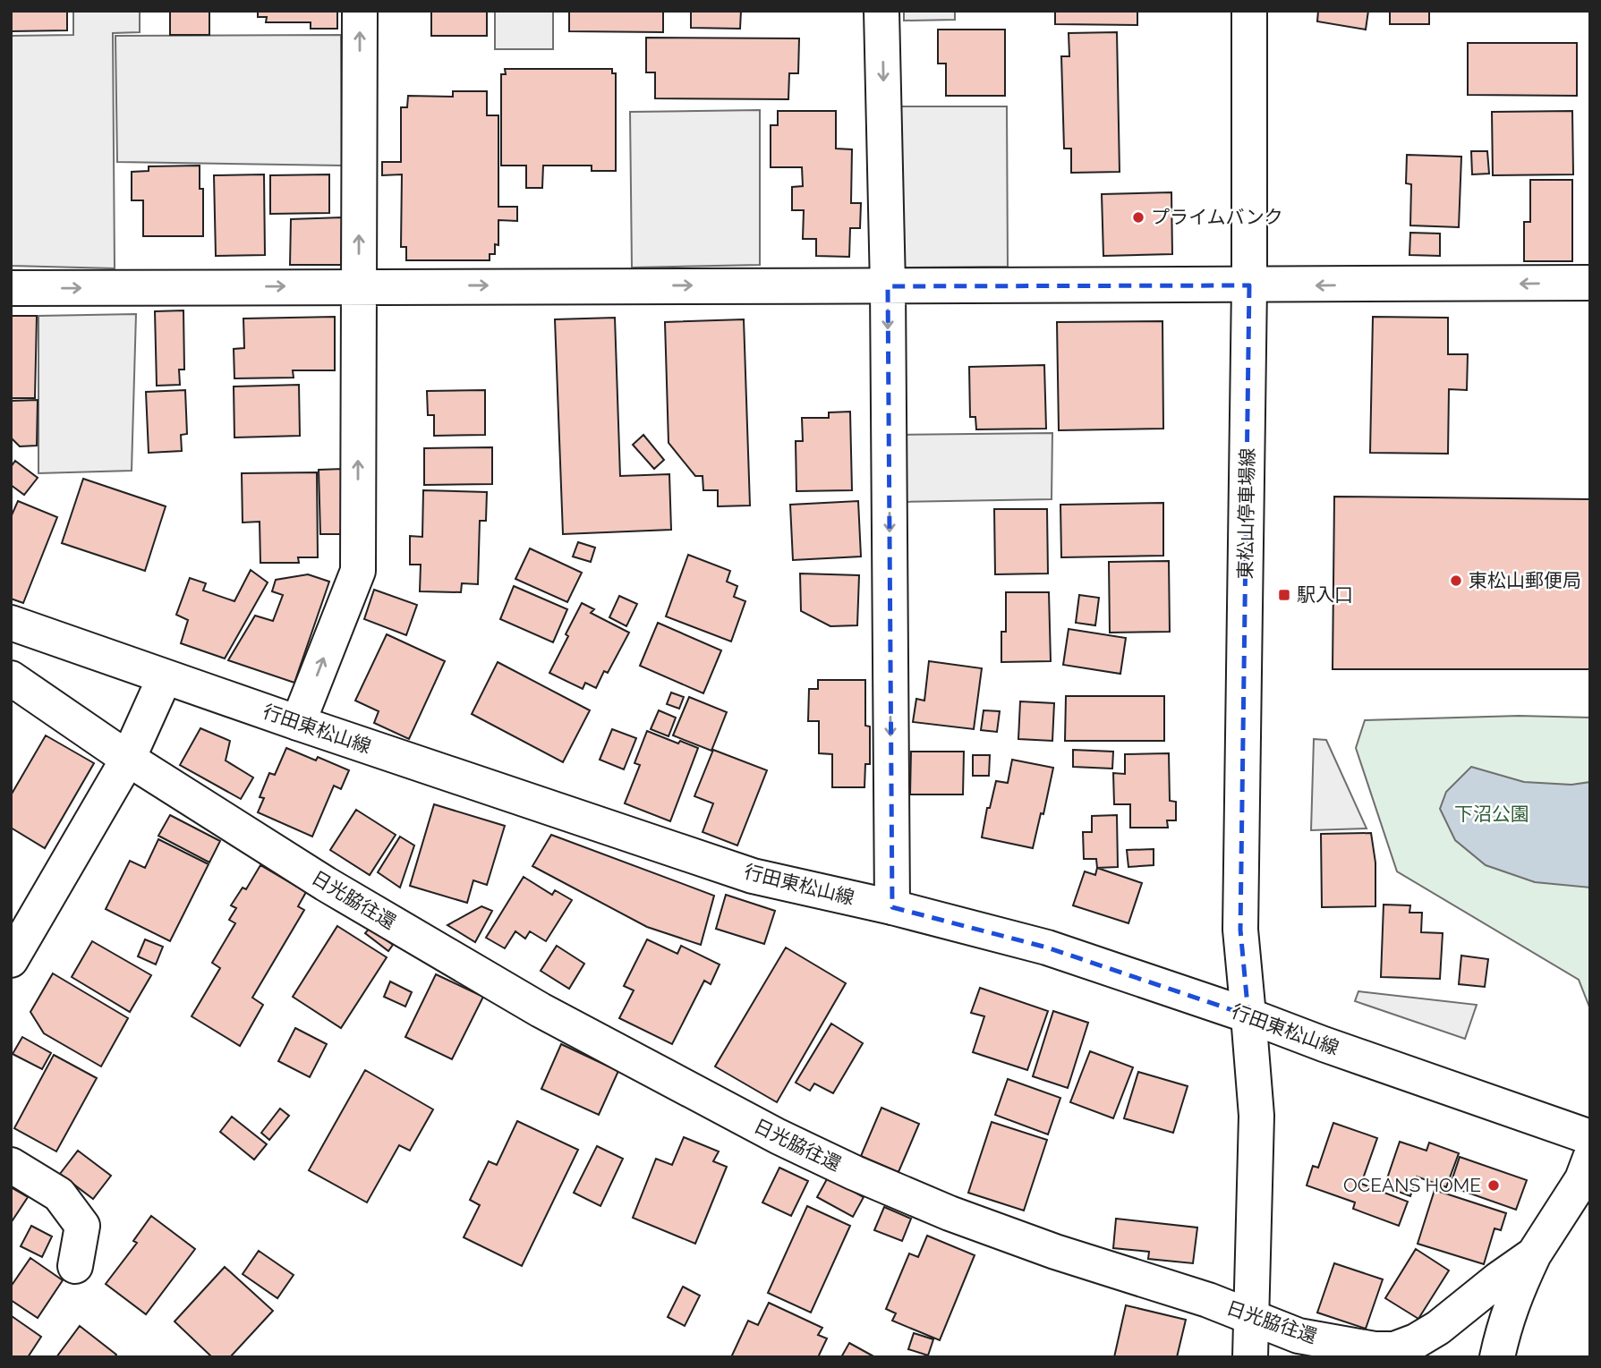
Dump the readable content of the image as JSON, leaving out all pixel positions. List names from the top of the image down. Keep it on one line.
{"streets":{"street":["東松山停車場線","行田東松山線","日光脇往還"]},"crossings":[["東松山停車場線","行田東松山線"],["東松山停車場線","日光脇往還"]],"parks":["下沼公園"],"places":{"other":["プライムバンク","東松山郵便局","OCEANS HOME"],"transit":["駅入口"]}}
